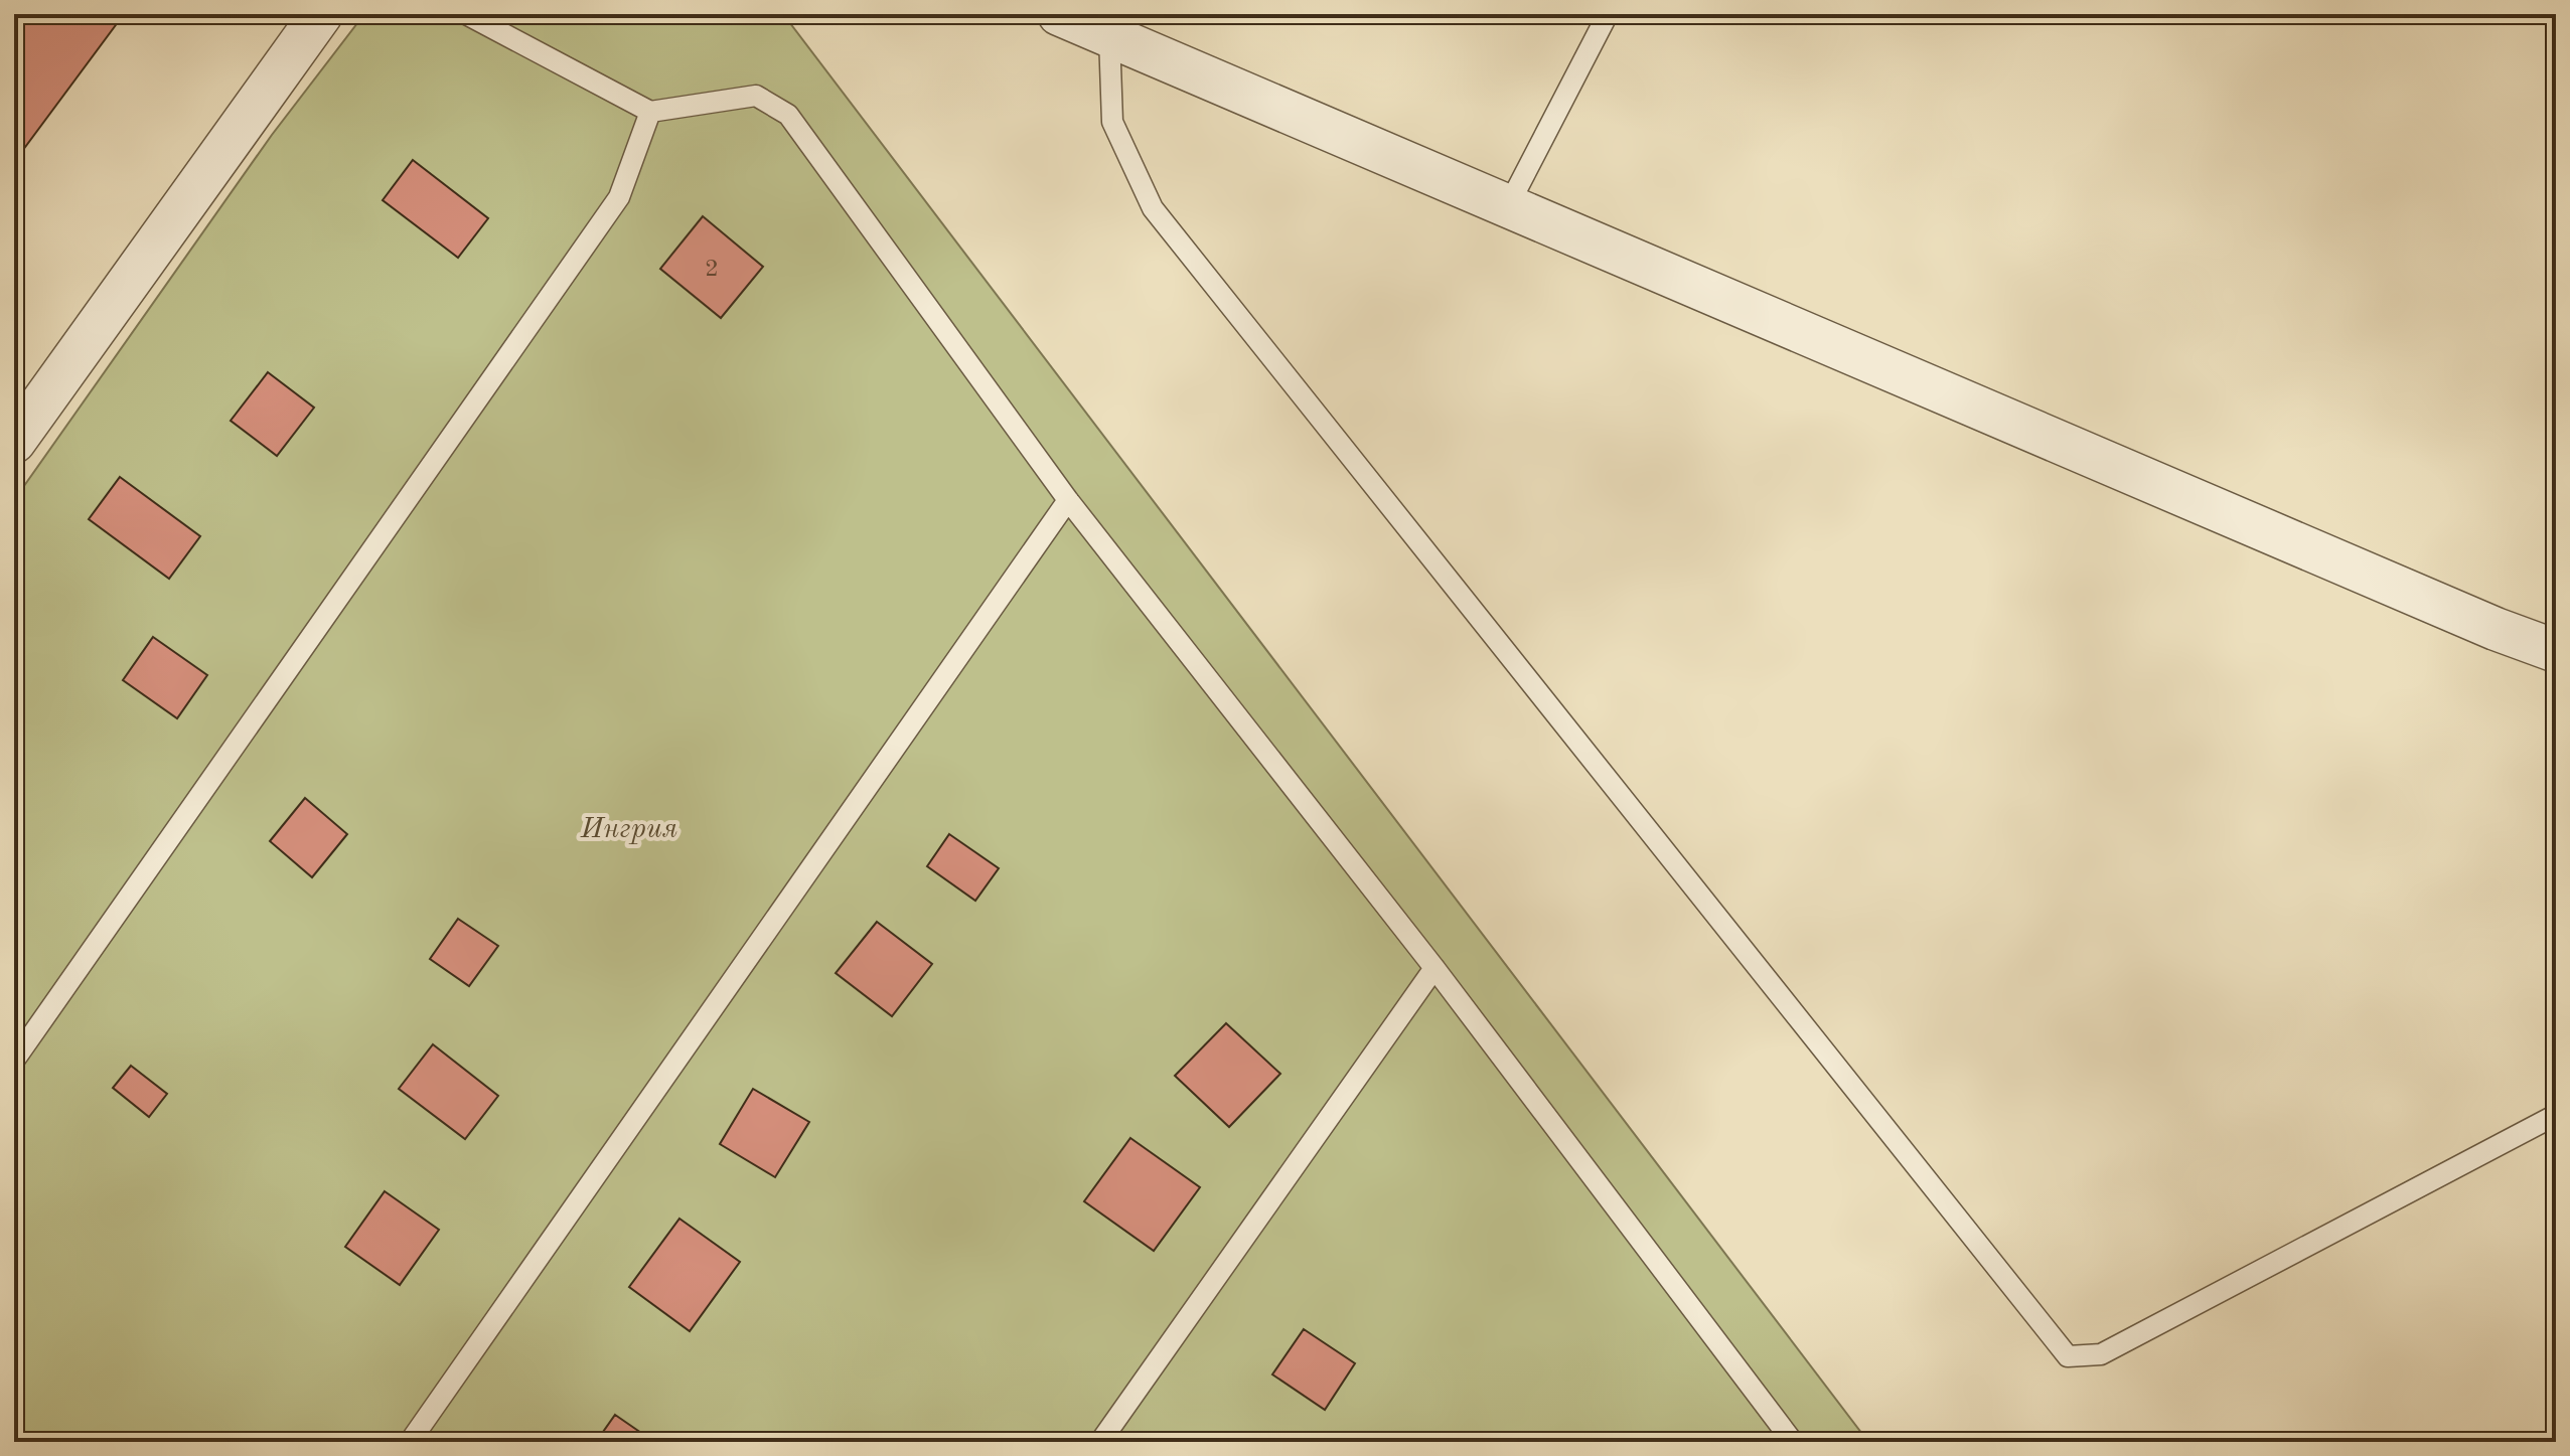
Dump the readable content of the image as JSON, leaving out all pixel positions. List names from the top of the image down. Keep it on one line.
{"parks":["Ингрия"],"house_numbers":["2"]}
